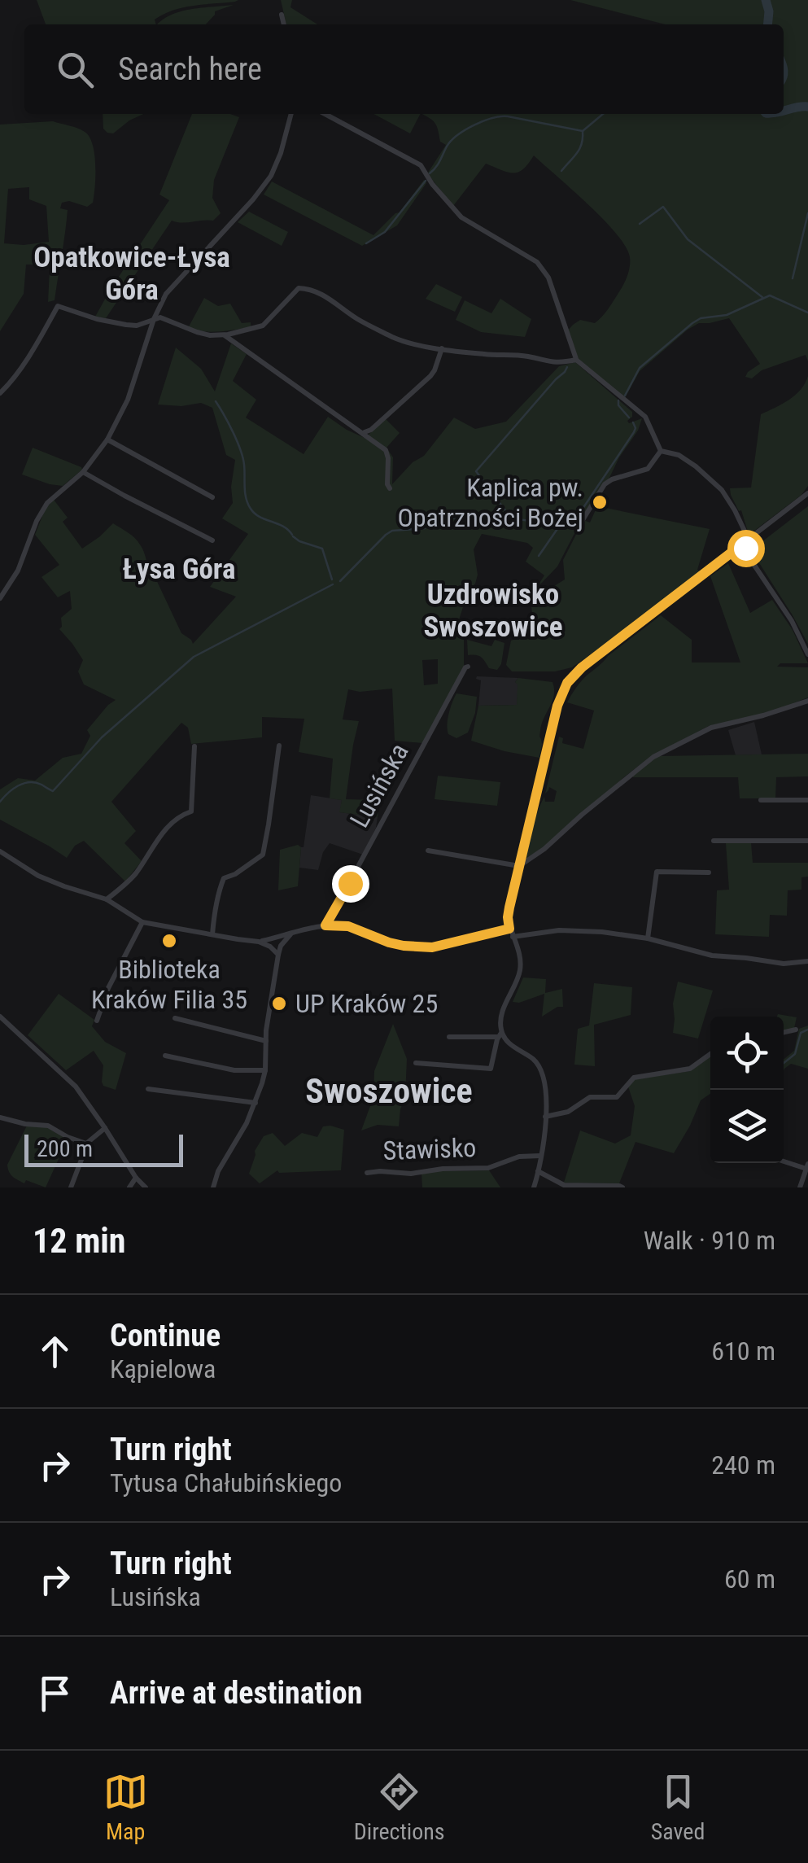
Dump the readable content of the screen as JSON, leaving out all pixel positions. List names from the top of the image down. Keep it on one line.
{"streets":{"street":["Lusińska","Stawisko"]},"districts":["Opatkowice-Łysa Góra","Łysa Góra","Uzdrowisko Swoszowice","Swoszowice"],"places":["Kaplica pw. Opatrzności Bożej","Biblioteka Kraków Filia 35","UP Kraków 25"],"scale_bar":"200 m","page":{"search":"Search here","scale":"200 m","heading":["12 min","Walk · 910 m"],"list":[["Continue","Kąpielowa","610 m"],["Turn right","Tytusa Chałubińskiego","240 m"],["Turn right","Lusińska","60 m"],"Arrive at destination"],"nav":["Map","Directions","Saved"]}}
